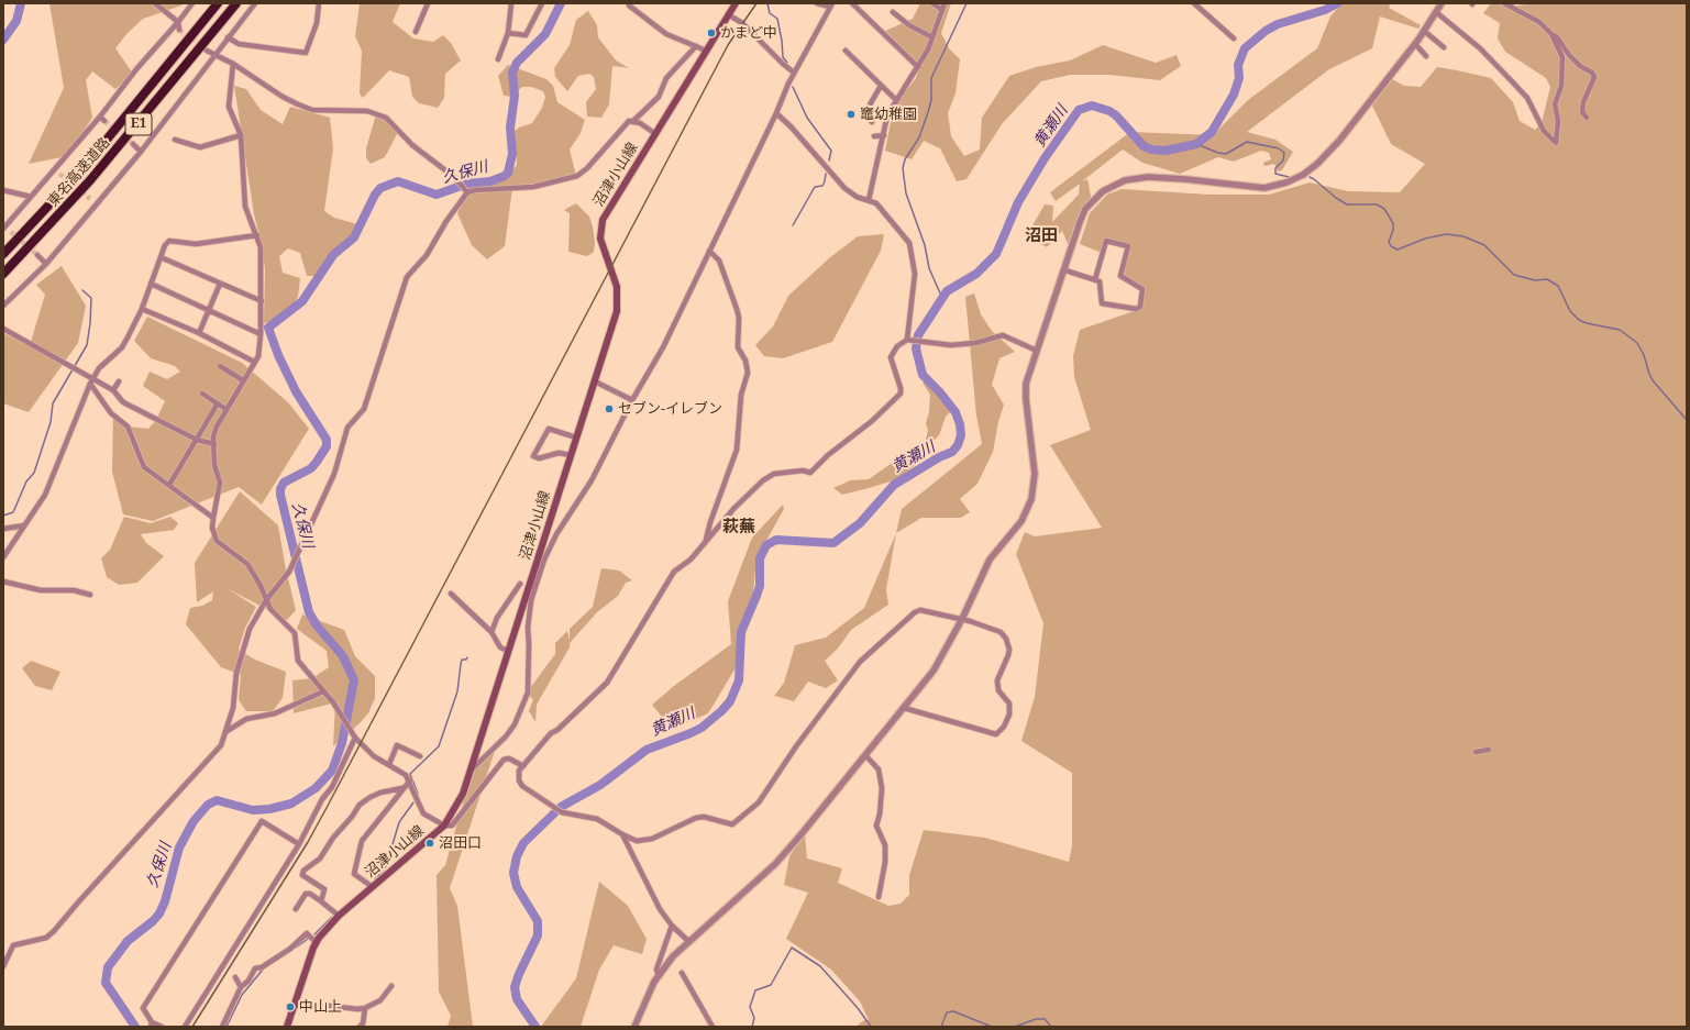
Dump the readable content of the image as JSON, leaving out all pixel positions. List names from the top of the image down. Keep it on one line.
{"streets":{"highway":["E1","東名高速道路"],"main road":["沼津小山線"]},"districts":["沼田","萩蕪"],"water":["黄瀬川","久保川"],"places":["かまど中","竈幼稚園","セブン-イレブン","沼田口","中山上"]}
